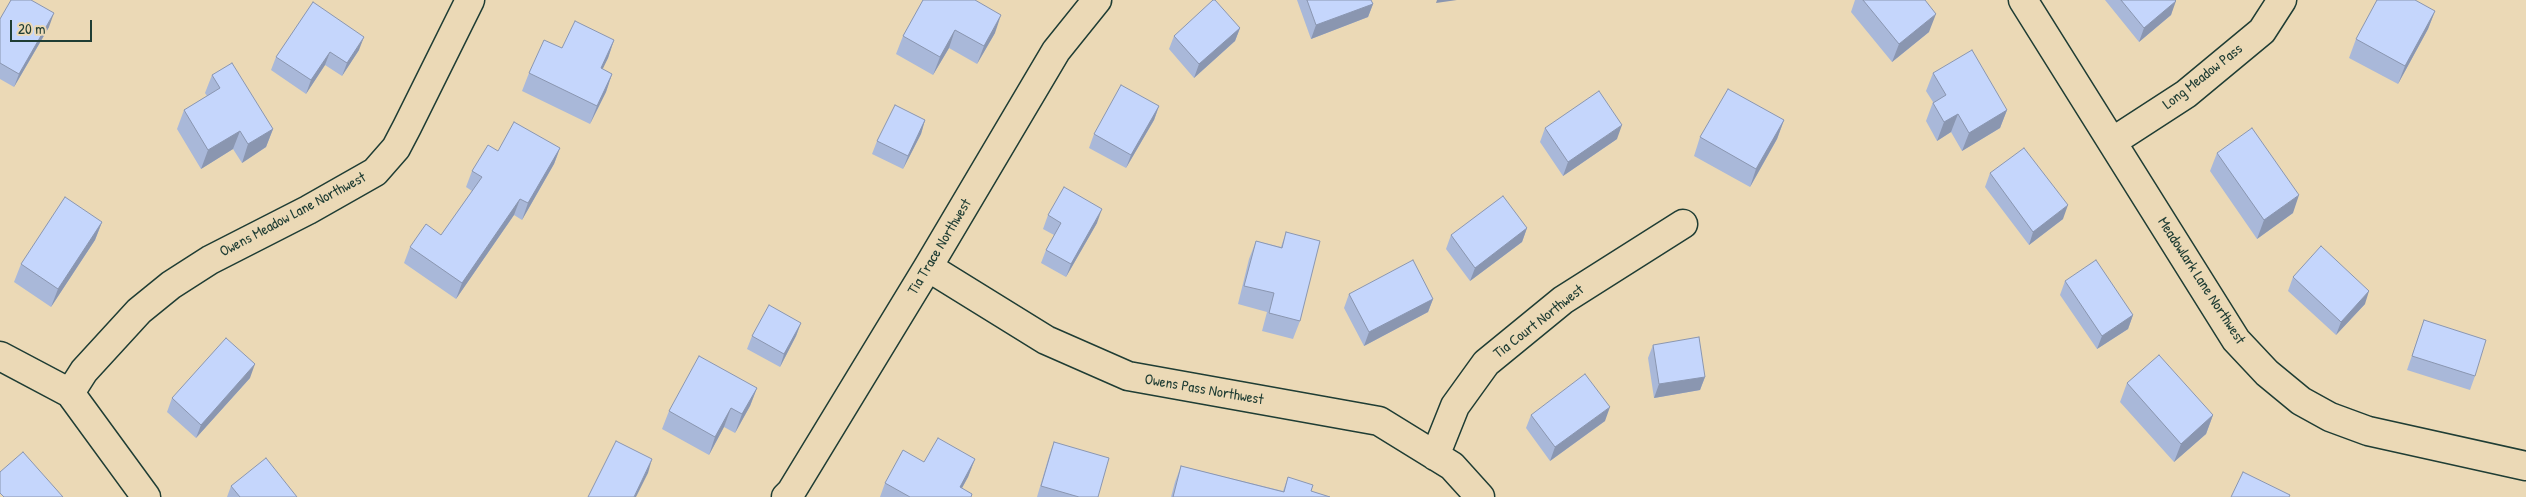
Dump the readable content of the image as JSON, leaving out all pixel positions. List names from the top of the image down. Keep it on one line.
{"streets":{"street":["Long Meadow Pass","Owens Meadow Lane Northwest","Tia Trace Northwest","Meadowlark Lane Northwest","Tia Court Northwest","Owens Pass Northwest"]},"crossings":[["Long Meadow Pass","Meadowlark Lane Northwest"],["Tia Trace Northwest","Owens Pass Northwest"],["Tia Court Northwest","Owens Pass Northwest"]],"scale_bar":"20 m"}
